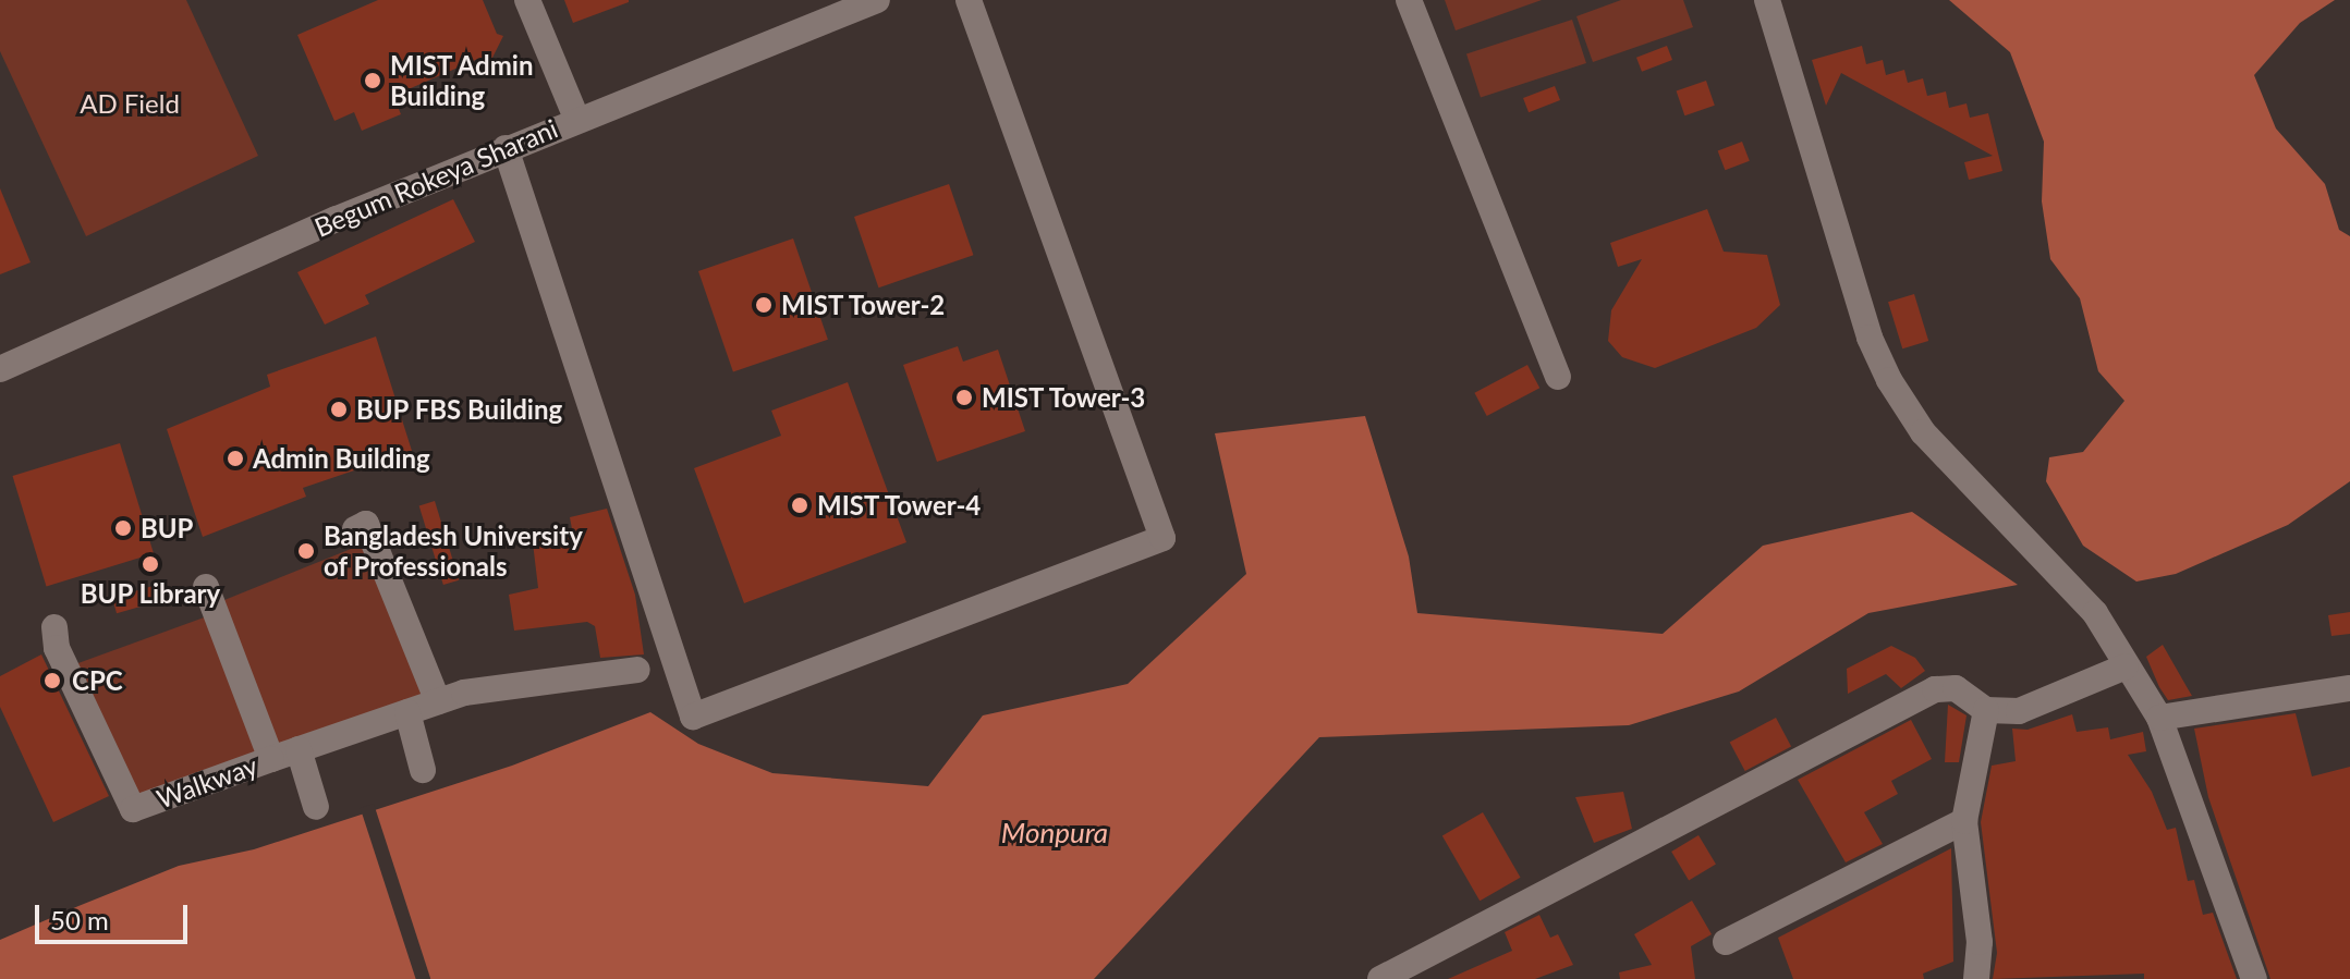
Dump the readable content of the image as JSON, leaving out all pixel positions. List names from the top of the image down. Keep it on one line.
{"streets":{"street":["Begum Rokeya Sharani","Walkway"]},"water":["Monpura"],"parks":["AD Field"],"places":["MIST Admin Building","MIST Tower-2","MIST Tower-3","BUP FBS Building","Admin Building","MIST Tower-4","BUP","Bangladesh University of Professionals","BUP Library","CPC"],"scale_bar":"50 m"}
